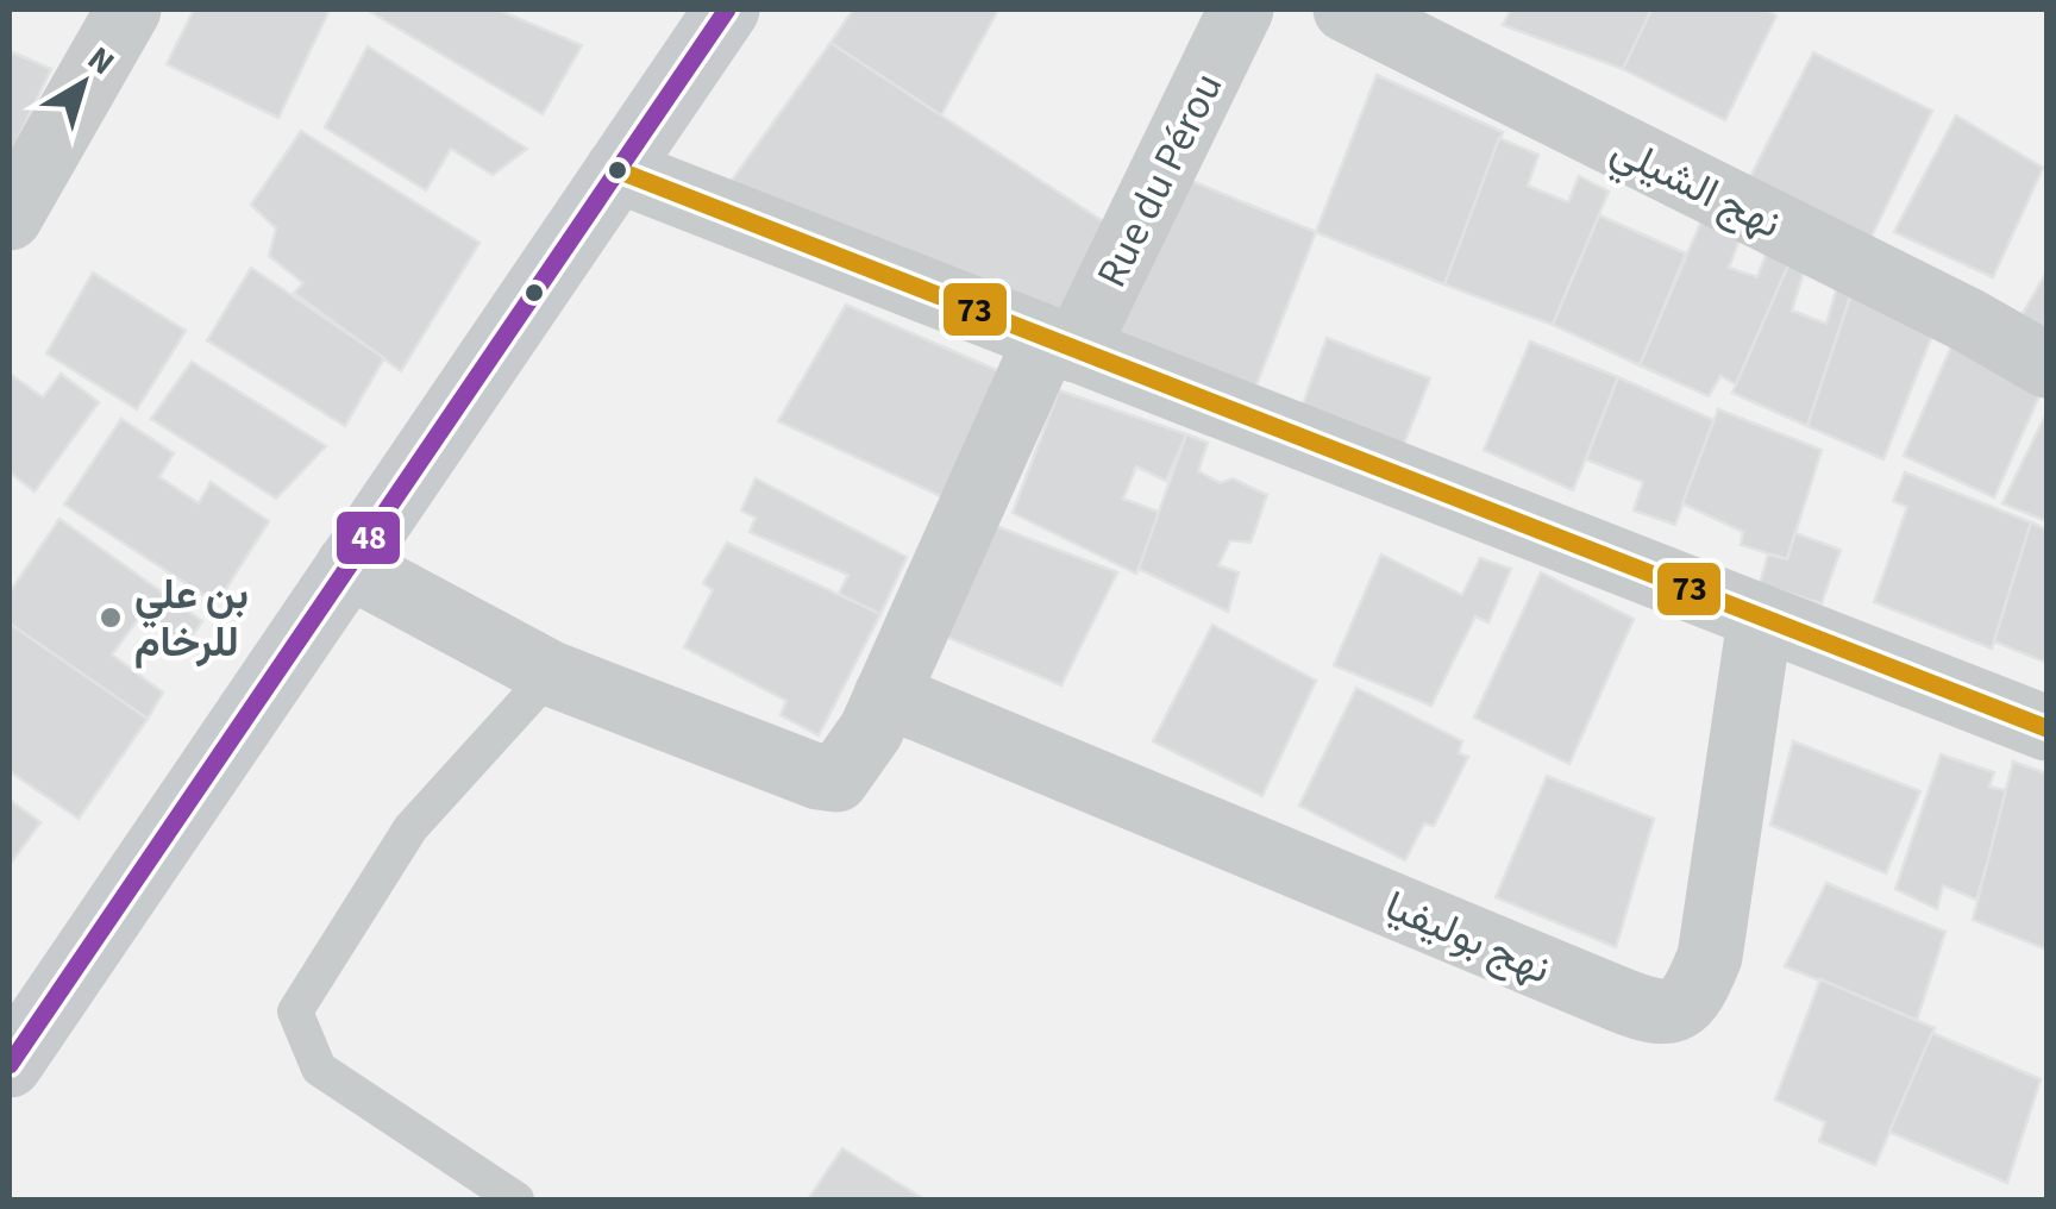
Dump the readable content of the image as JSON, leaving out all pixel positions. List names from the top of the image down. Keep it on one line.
{"streets":{"street":["Rue du Pérou","نهج الشيلي","نهج بوليفيا"]},"crossings":[["Rue du Pérou","نهج بوليفيا"]],"places":["بن علي للرخام"],"lines":["transit line 48","transit line 73"],"north":"top right"}
